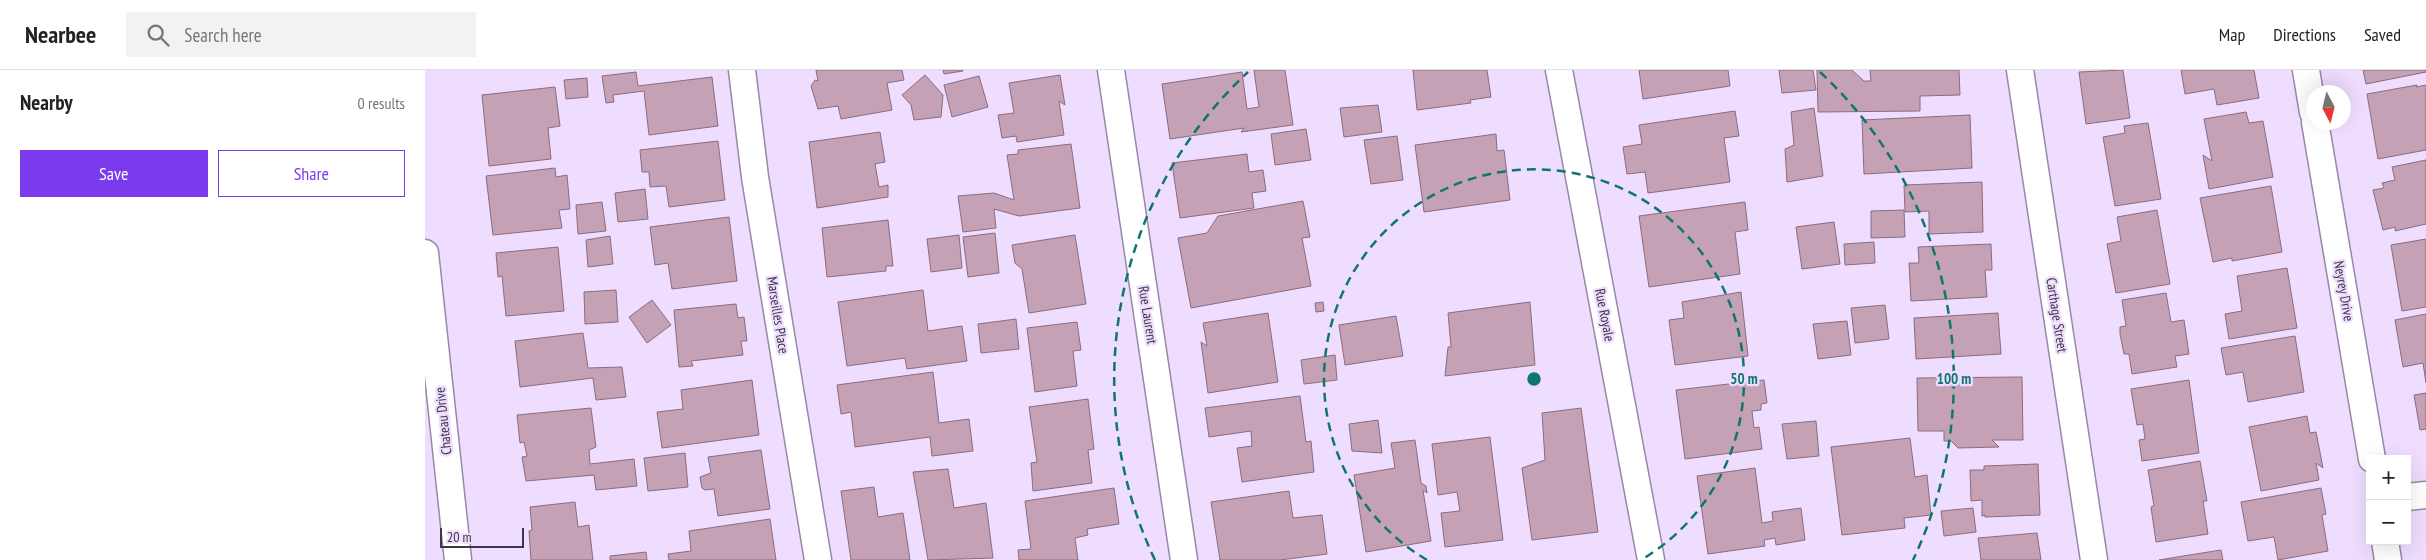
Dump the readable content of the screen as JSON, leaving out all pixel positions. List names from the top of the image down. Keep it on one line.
{"streets":{"street":["Neyrey Drive","Marseilles Place","Rue Laurent","Rue Royale","Carthage Street","Chateau Drive"]},"scale_bar":"20 m","north":"bottom","page":{"header":"Nearbee","search":"Search here","nav":["Map","Directions","Saved"],"heading":["Nearby","0 results"],"buttons":["Save","Share"],"map_buttons":["+","−"],"scale":"20 m"},"rings":["50 m","100 m"]}
